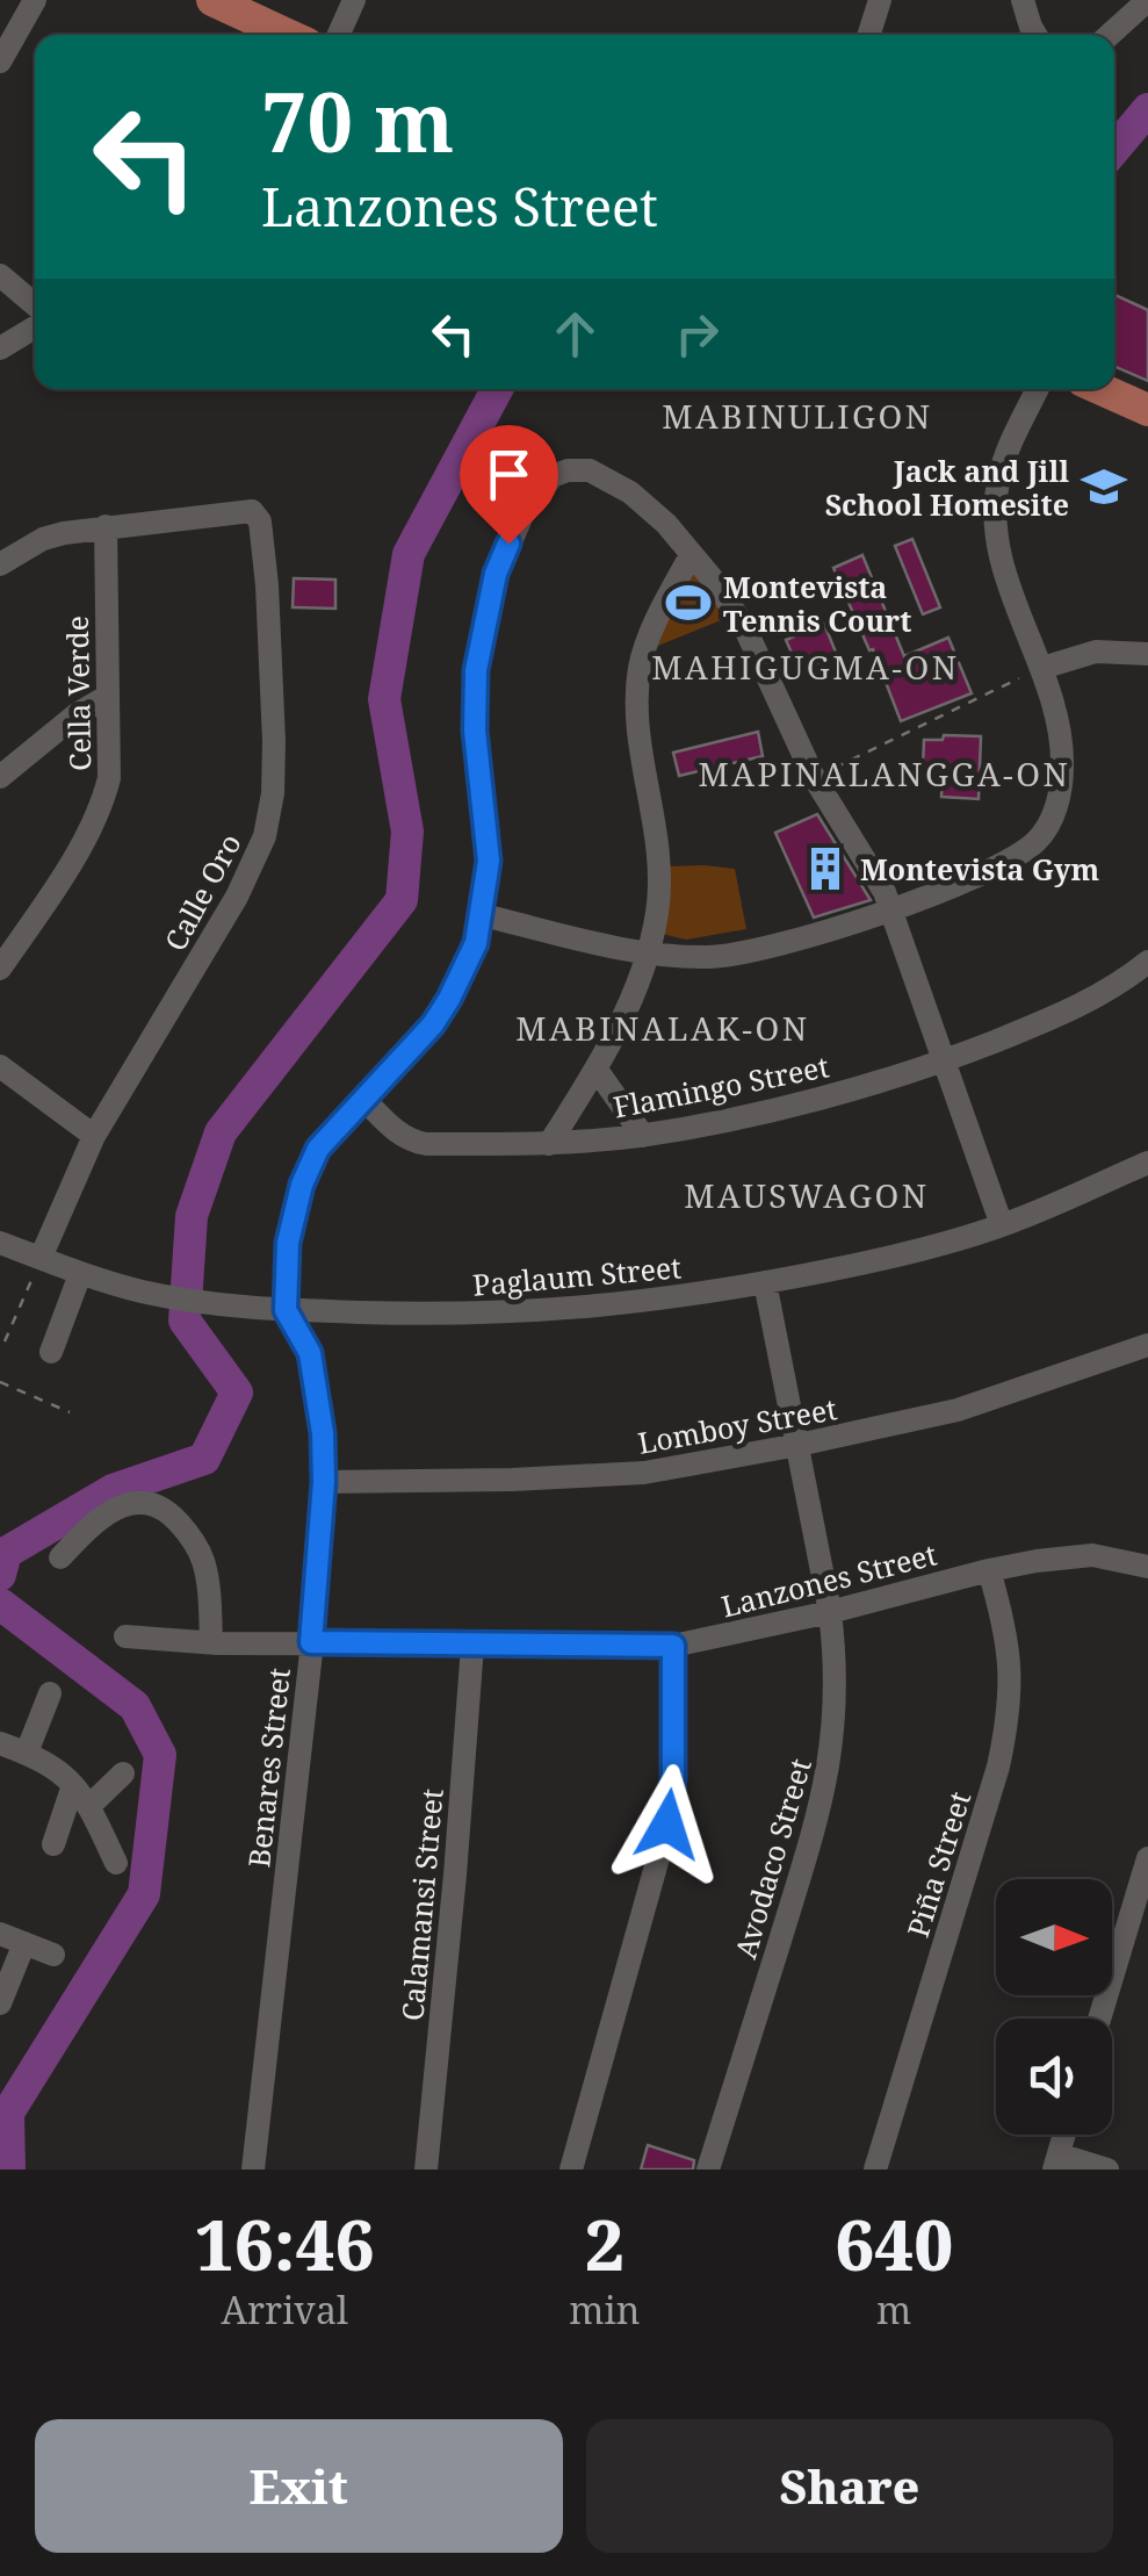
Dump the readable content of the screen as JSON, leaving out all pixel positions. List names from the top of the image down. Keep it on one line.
{"streets":{"street":["Cella Verde","Calle Oro","Flamingo Street","Paglaum Street","Lomboy Street","Lanzones Street","Benares Street","Avodaco Street","Piña Street","Calamansi Street"]},"crossings":[["Cella Verde","Calle Oro"],["Calle Oro","Paglaum Street"],["Paglaum Street","Benares Street"],["Paglaum Street","Avodaco Street"],["Lomboy Street","Benares Street"],["Lomboy Street","Avodaco Street"],["Lanzones Street","Benares Street"],["Lanzones Street","Avodaco Street"],["Lanzones Street","Piña Street"],["Lanzones Street","Calamansi Street"]],"districts":["MABINULIGON","MAHIGUGMA-ON","MAPINALANGGA-ON","MABINALAK-ON","MAUSWAGON"],"places":{"school or university":["Jack and Jill School Homesite"],"sports":["Montevista Tennis Court"],"building":["Montevista Gym"]},"north":"right","page":{"turn":["70 m","Lanzones Street"],"eta":["16:46","Arrival","2","min","640","m"],"buttons":["Exit","Share"]}}
